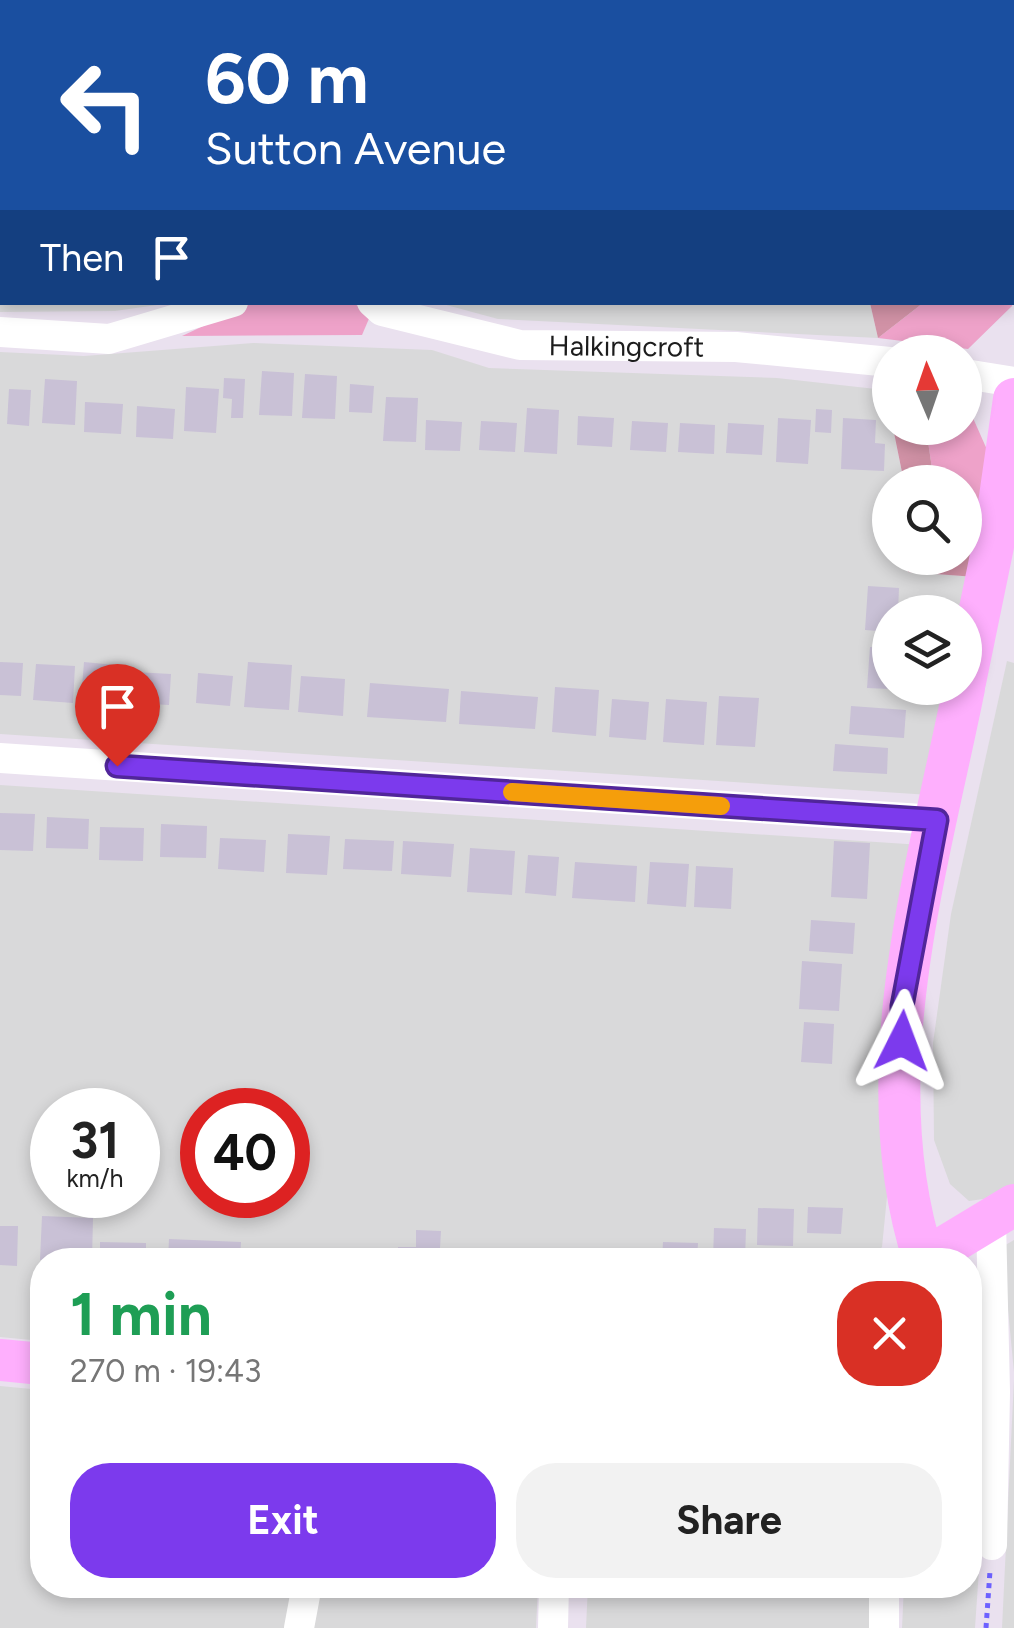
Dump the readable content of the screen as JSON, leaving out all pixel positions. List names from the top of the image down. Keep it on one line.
{"streets":{"street":["Halkingcroft"]},"north":"top","page":{"turn":["60 m","Sutton Avenue"],"then":"Then","speed":"31 km/h","limit":"40","heading":["1 min","270 m · 19:43"],"buttons":["Exit","Share"]}}
